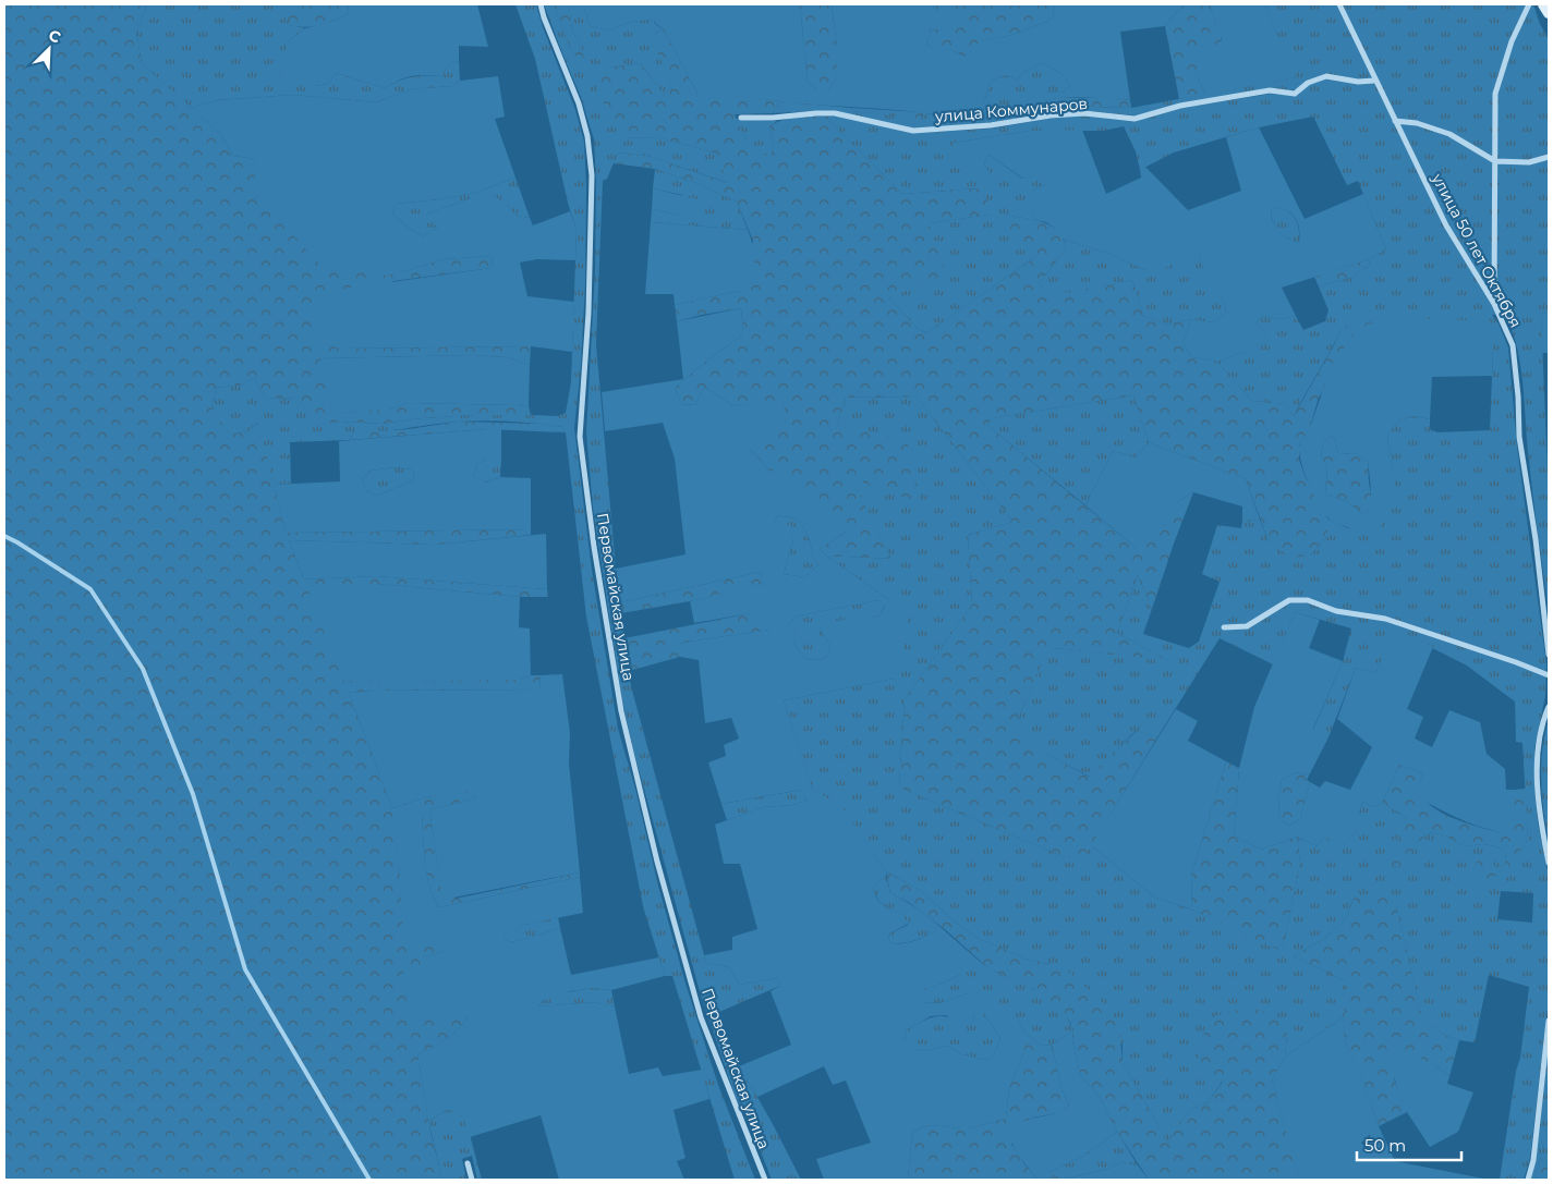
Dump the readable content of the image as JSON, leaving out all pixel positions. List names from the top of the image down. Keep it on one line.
{"streets":{"street":["улица Коммунаров","улица 50 лет Октября","Первомайская улица"]},"crossings":[["улица Коммунаров","улица 50 лет Октября"]],"scale_bar":"50 m","north":"top right"}
